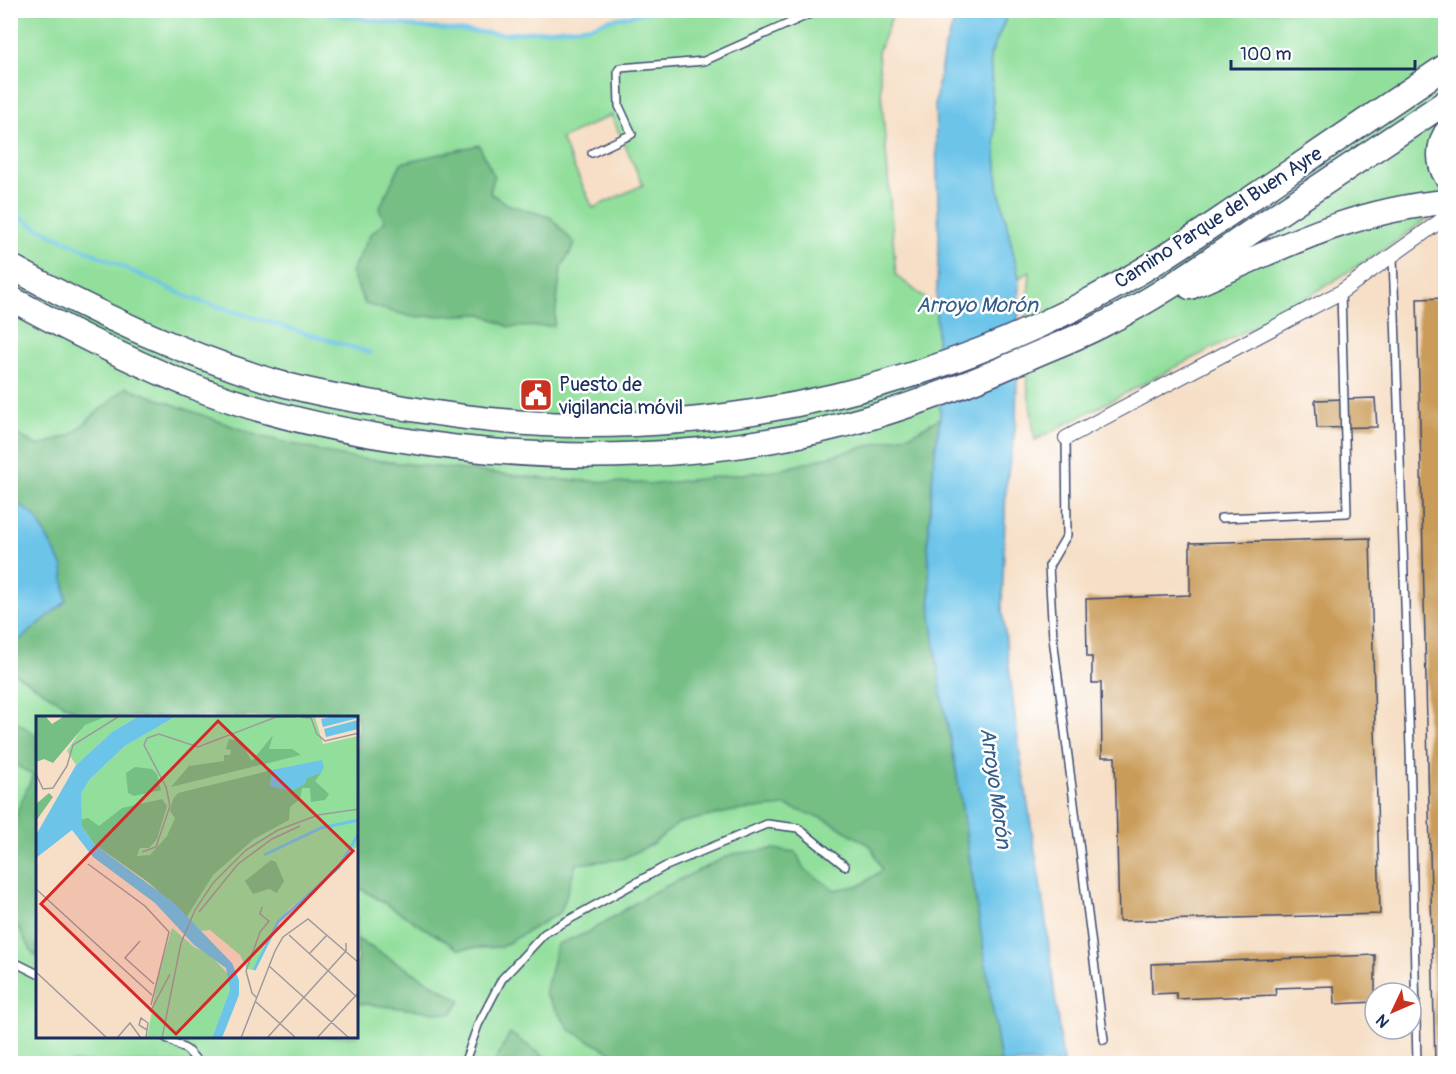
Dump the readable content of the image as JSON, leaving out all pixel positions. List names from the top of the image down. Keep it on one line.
{"streets":{"highway":["Camino Parque del Buen Ayre"]},"water":["Arroyo Morón"],"places":{"public building":["Puesto de vigilancia móvil"]},"scale_bar":"100 m","north":"bottom left"}
